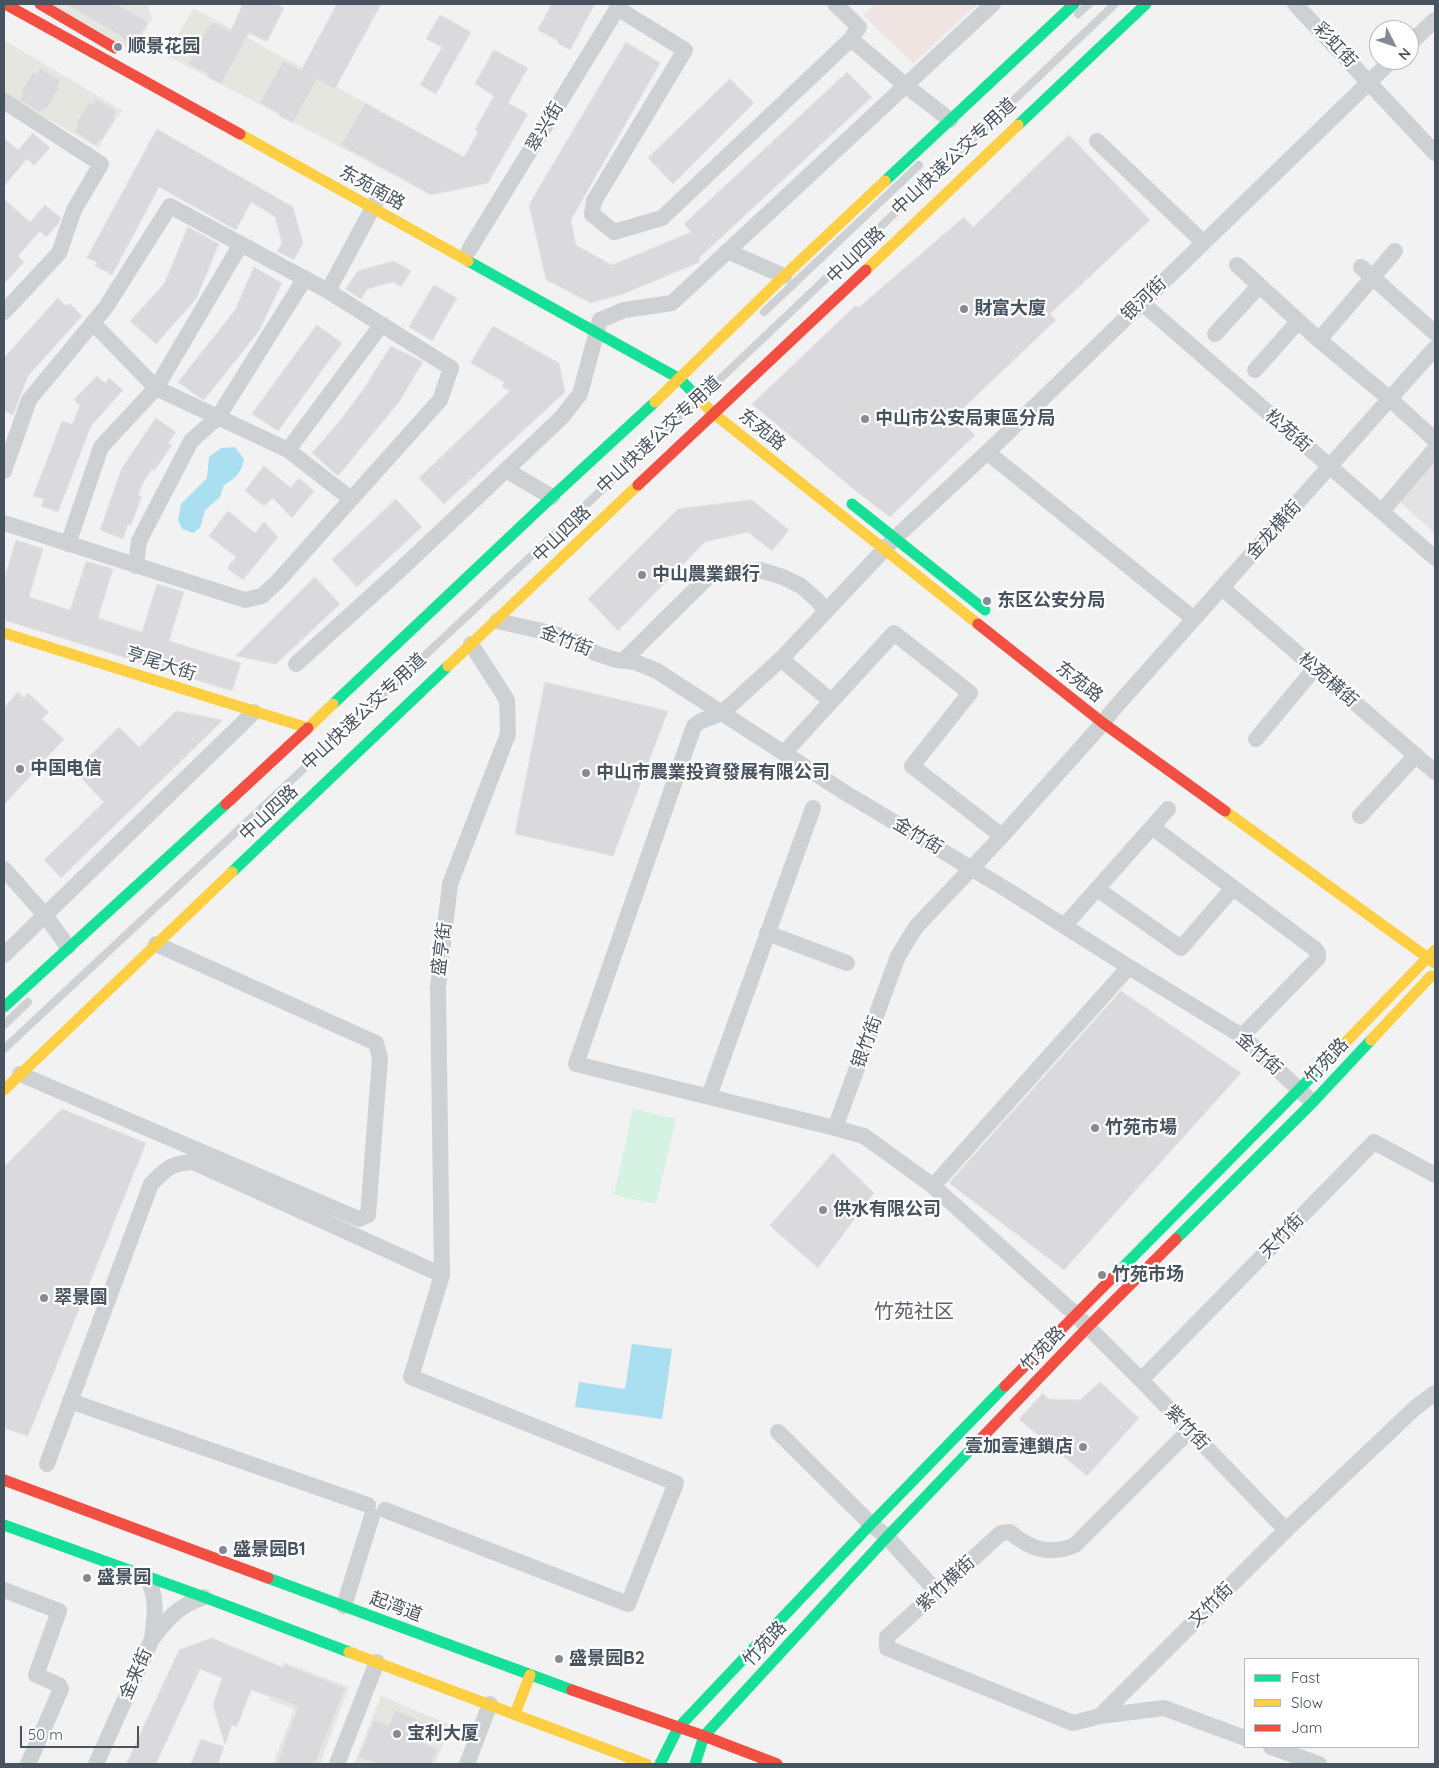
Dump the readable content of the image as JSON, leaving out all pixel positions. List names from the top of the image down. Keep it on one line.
{"streets":{"street":["彩虹街","翠兴街","东苑南路","中山四路","银河街","东苑路","松苑街","金龙横街","金竹街","亨尾大街","松苑横街","盛亨街","银竹街","竹苑路","天竹街","紫竹街","紫竹横街","文竹街","起湾道","金来街"],"lane":["中山快速公交专用道"]},"crossings":[["彩虹街","银河街"],["翠兴街","东苑南路"],["中山快速公交专用道","东苑南路"],["中山快速公交专用道","中山四路"],["东苑南路","中山四路"],["东苑南路","东苑路"],["中山四路","东苑路"],["中山四路","金竹街"],["中山四路","亨尾大街"],["中山四路","盛亨街"],["银河街","东苑路"],["银河街","松苑街"],["银河街","金竹街"],["东苑路","金龙横街"],["东苑路","银竹街"],["东苑路","竹苑路"],["松苑街","金龙横街"],["金龙横街","松苑横街"],["金龙横街","银竹街"],["金竹街","银竹街"],["金竹街","竹苑路"],["竹苑路","紫竹街"],["竹苑路","起湾道"],["天竹街","紫竹街"],["紫竹街","紫竹横街"],["紫竹街","文竹街"],["紫竹横街","文竹街"]],"districts":["竹苑社区"],"places":["顺景花园","財富大廈","中山市公安局東區分局","中山農業銀行","东区公安分局","中国电信","中山市農業投資發展有限公司","竹苑市場","供水有限公司","竹苑市场","翠景園","壹加壹連鎖店","盛景园B1","盛景园","盛景园B2","宝利大厦"],"legend":["Fast","Slow","Jam"],"scale_bar":"50 m","north":"bottom right"}
